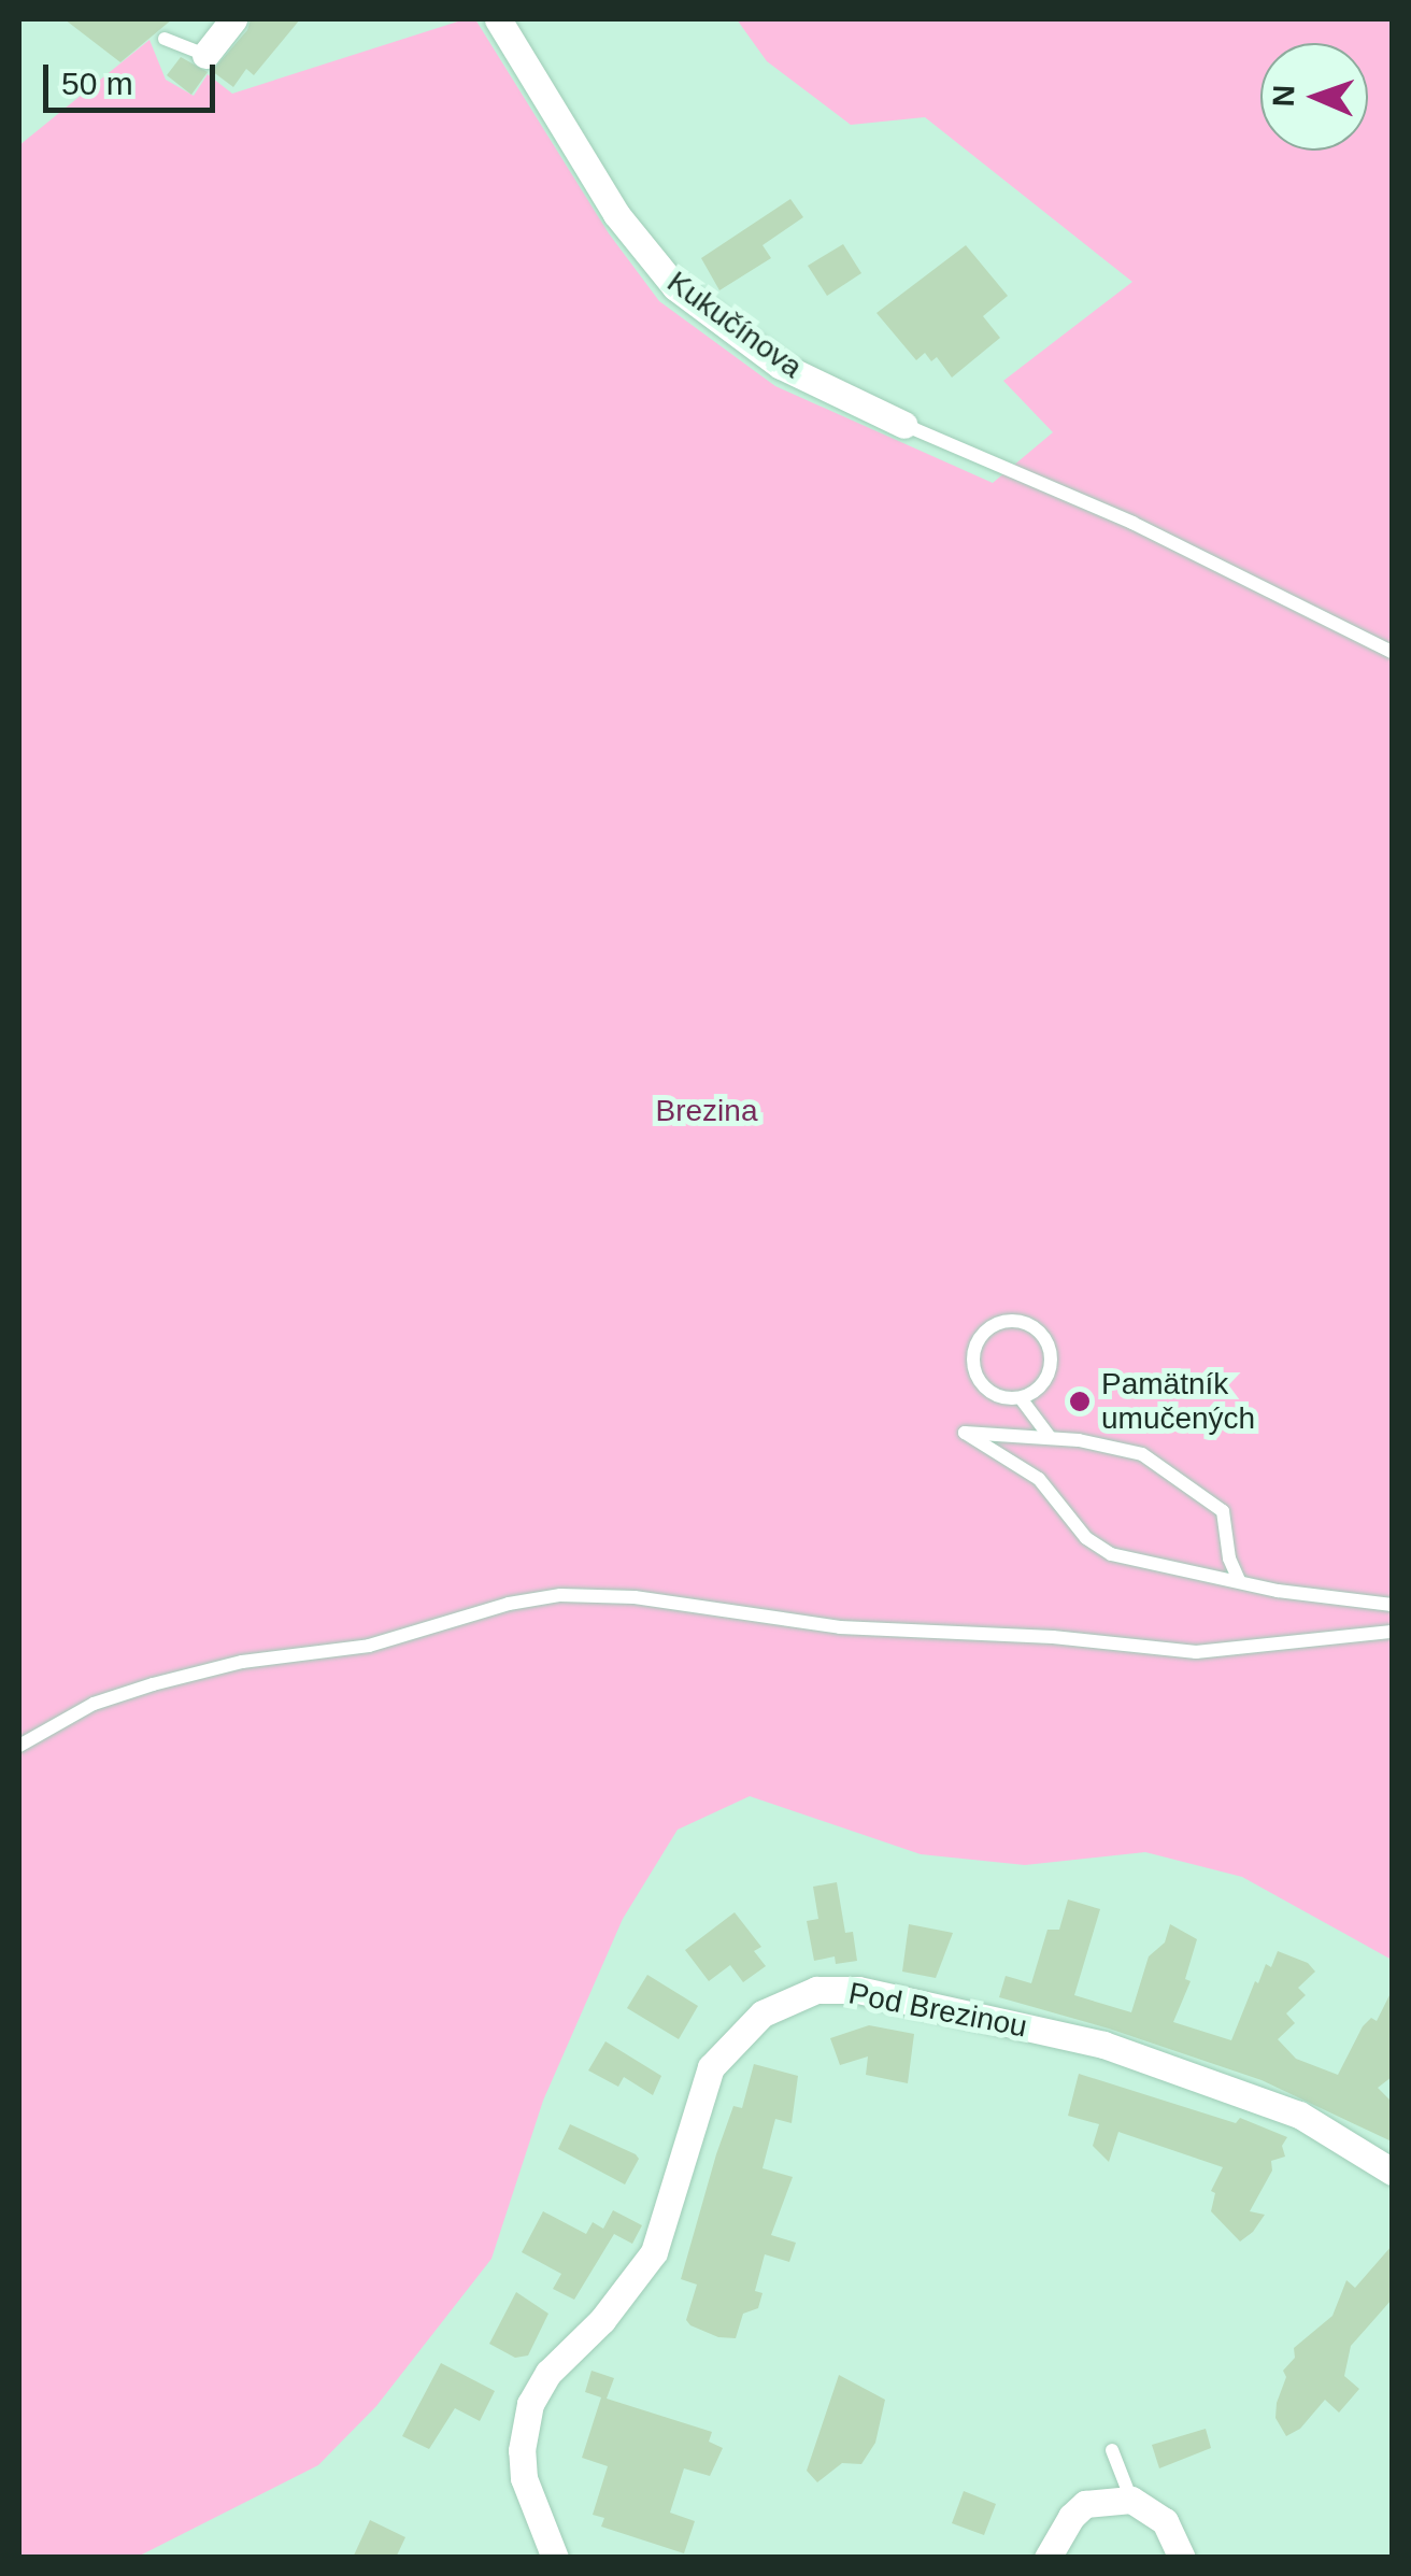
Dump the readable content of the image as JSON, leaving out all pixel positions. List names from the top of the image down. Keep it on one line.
{"streets":{"street":["Kukučínova","Pod Brezinou"]},"parks":["Brezina"],"places":["Pamätník umučených"],"scale_bar":"50 m","north":"left"}
